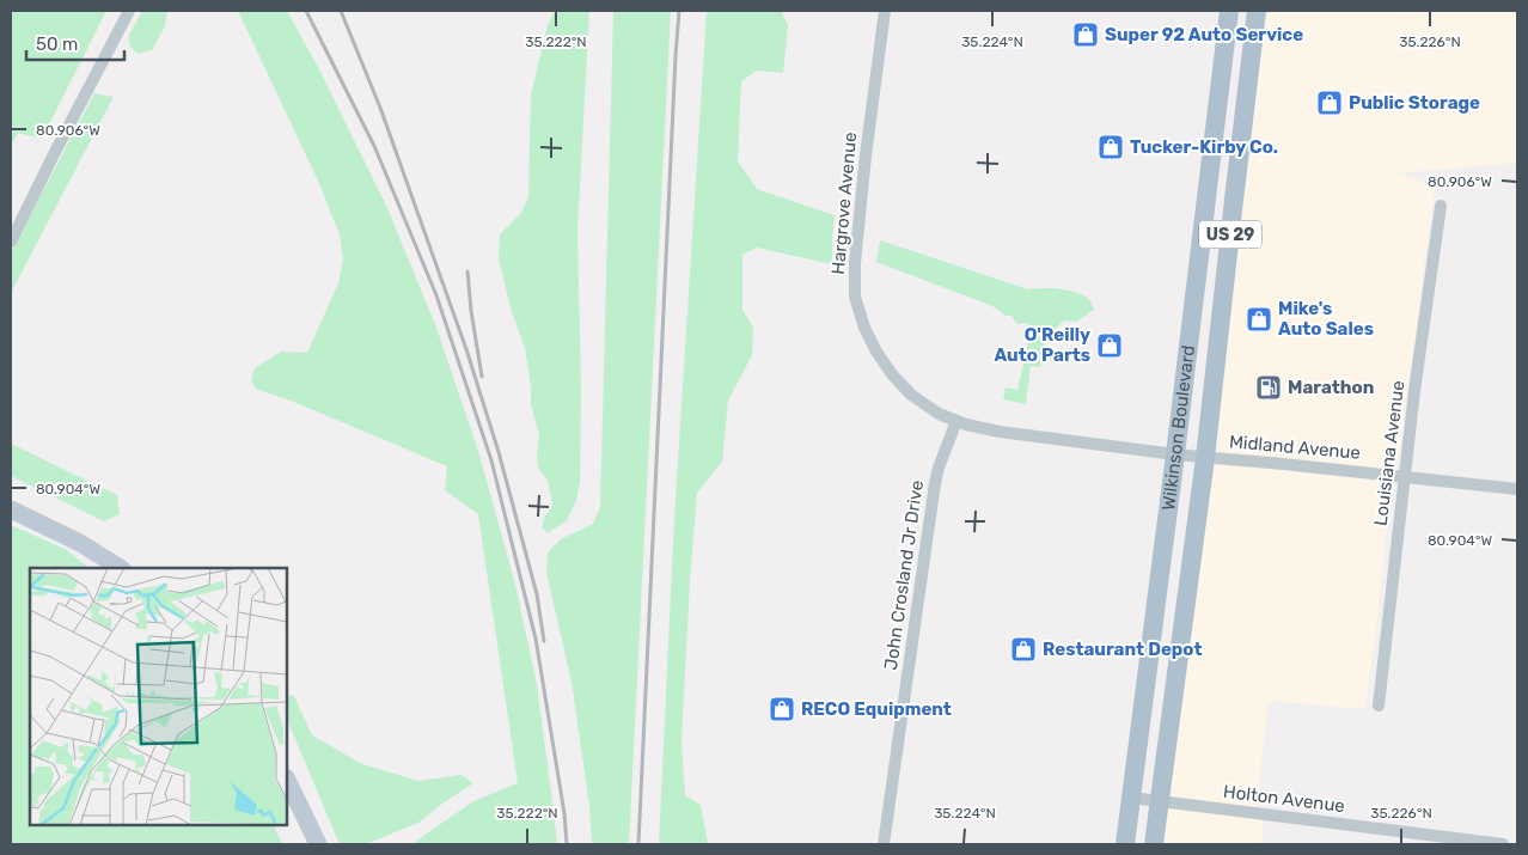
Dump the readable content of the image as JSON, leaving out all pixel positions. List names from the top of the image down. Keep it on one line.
{"streets":{"main road":["US 29","Wilkinson Boulevard"],"street":["Hargrove Avenue","Midland Avenue","Louisiana Avenue","John Crosland Jr Drive","Holton Avenue"]},"crossings":[["Hargrove Avenue","Wilkinson Boulevard"],["Hargrove Avenue","Midland Avenue"],["Hargrove Avenue","John Crosland Jr Drive"],["Wilkinson Boulevard","Midland Avenue"],["Wilkinson Boulevard","Holton Avenue"],["Midland Avenue","Louisiana Avenue"]],"places":{"shop":["Super 92 Auto Service","Public Storage","Tucker-Kirby Co.","Mike's Auto Sales","O'Reilly Auto Parts","Restaurant Depot","RECO Equipment"],"fuel station":["Marathon"]},"scale_bar":"50 m","coordinates":["35.222°N","35.224°N","35.226°N","80.906°W","80.904°W"]}
